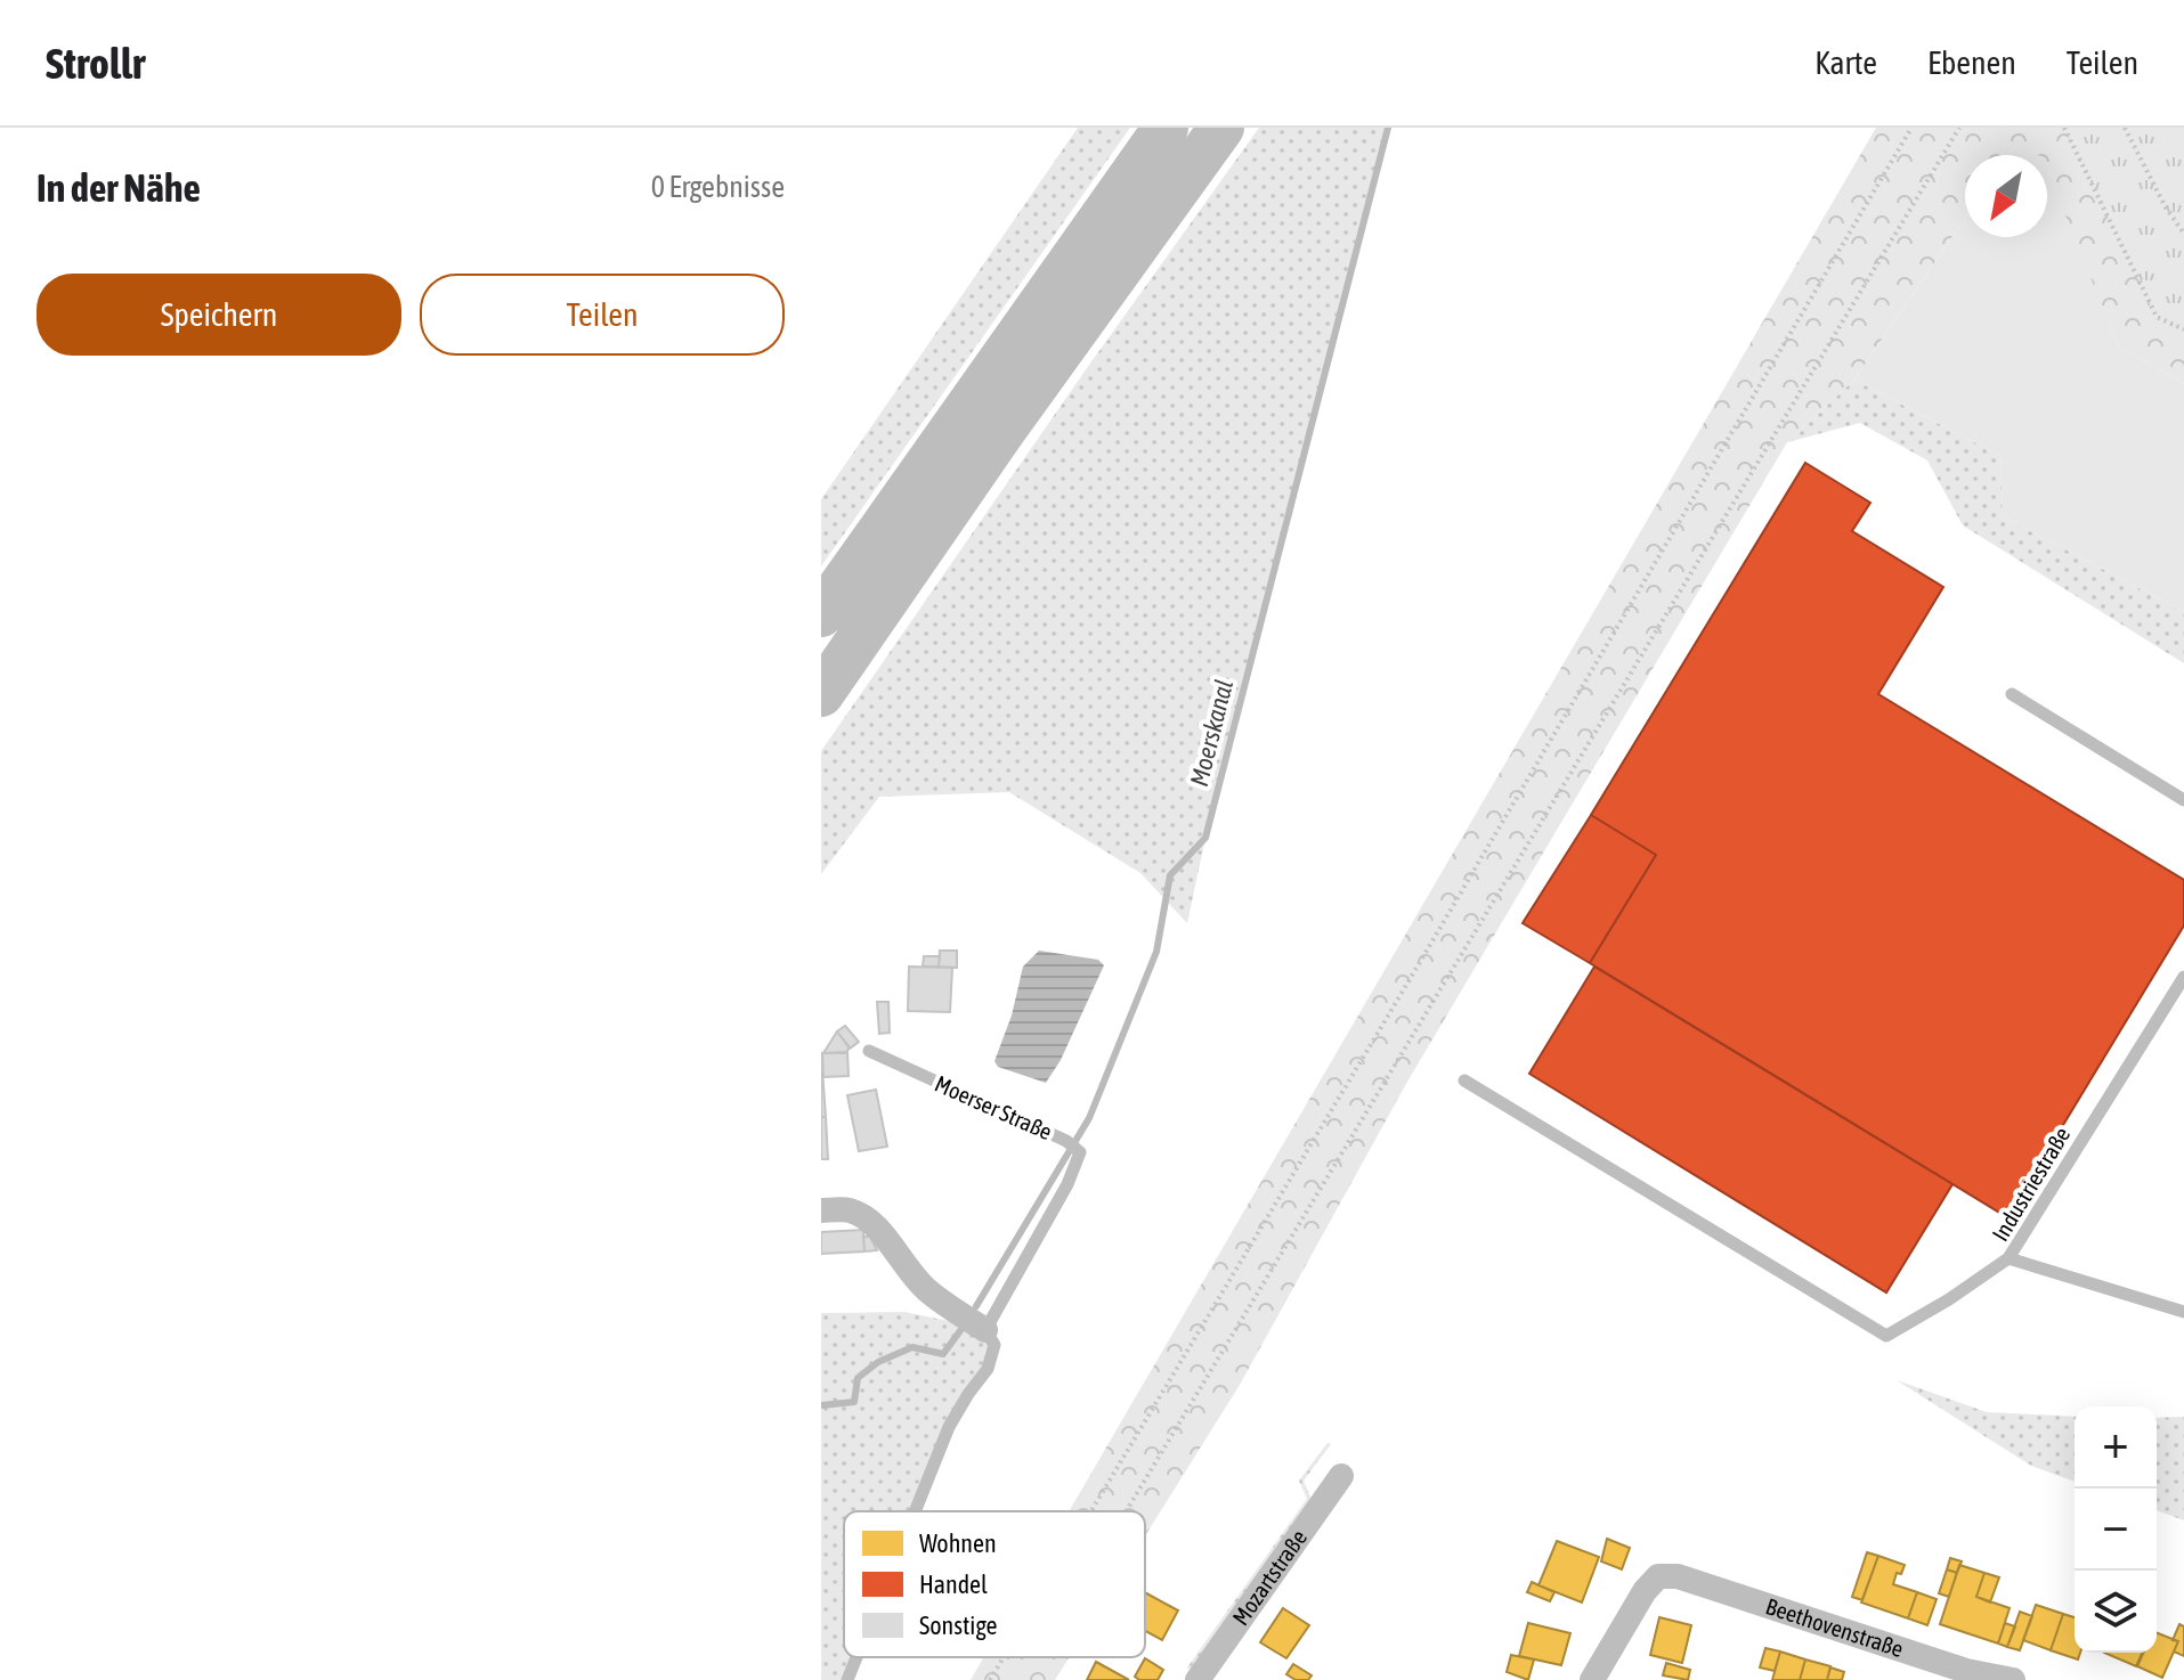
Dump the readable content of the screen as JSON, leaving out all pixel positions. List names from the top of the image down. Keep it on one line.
{"streets":{"street":["Mozartstraße","Beethovenstraße"],"lane":["Moerser Straße","Industriestraße"]},"water":["Moerskanal"],"legend":["Wohnen","Handel","Sonstige"],"north":"bottom left","page":{"header":"Strollr","nav":["Karte","Ebenen","Teilen"],"heading":["In der Nähe","0 Ergebnisse"],"buttons":["Speichern","Teilen"],"map_buttons":["+","−"]}}
